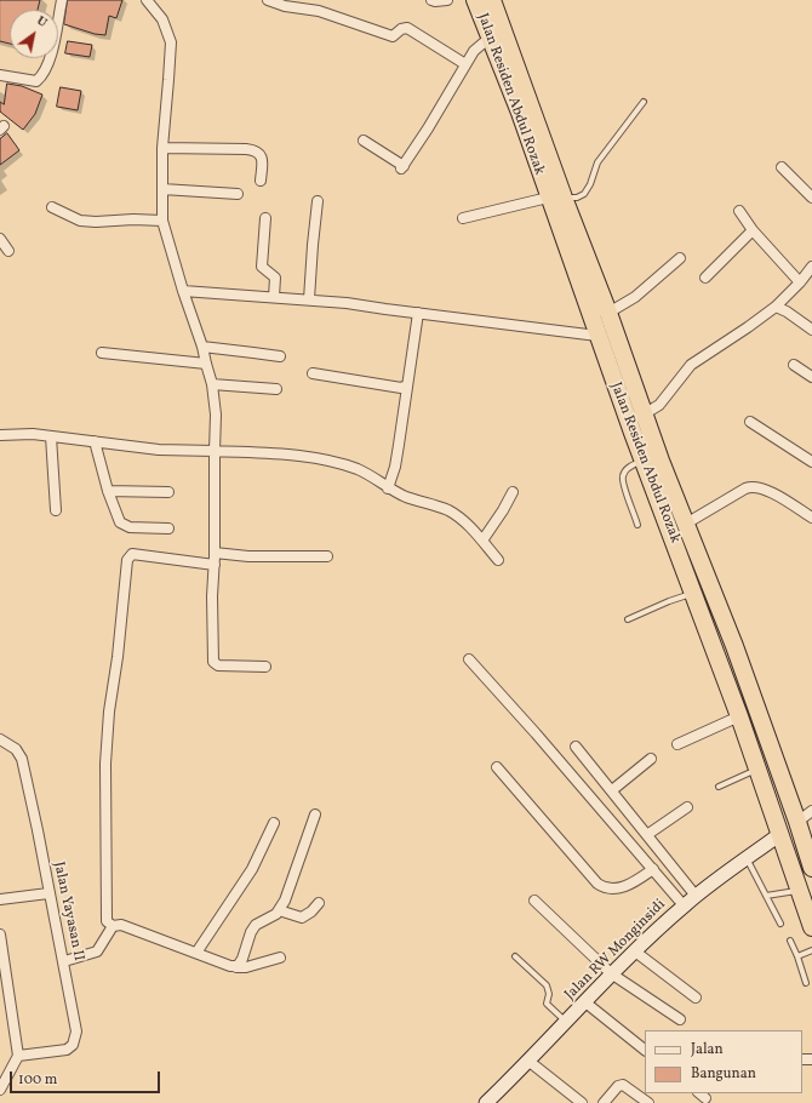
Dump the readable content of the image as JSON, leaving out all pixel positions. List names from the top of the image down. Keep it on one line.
{"streets":{"highway":["Jalan Residen Abdul Rozak"],"street":["Jalan Yayasan II","Jalan RW Monginsidi"]},"crossings":[["Jalan Residen Abdul Rozak","Jalan RW Monginsidi"]],"legend":["Jalan","Bangunan"],"scale_bar":"100 m","north":"top right"}
